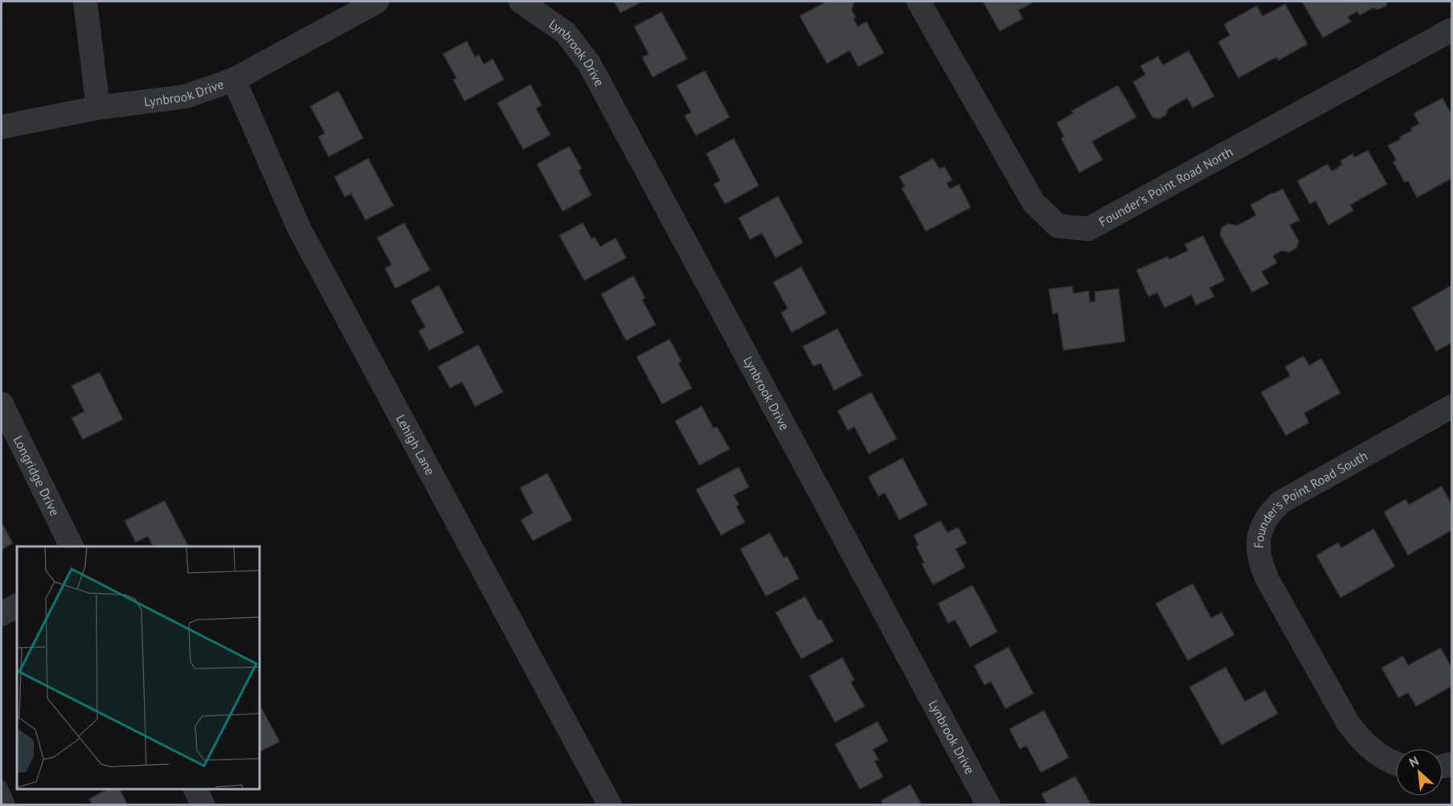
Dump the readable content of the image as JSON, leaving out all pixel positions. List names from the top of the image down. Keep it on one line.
{"streets":{"street":["Lynbrook Drive","Founder's Point Road North","Lehigh Lane","Longridge Drive","Founder's Point Road South"]},"crossings":[["Lynbrook Drive","Lehigh Lane"]],"north":"top left"}
